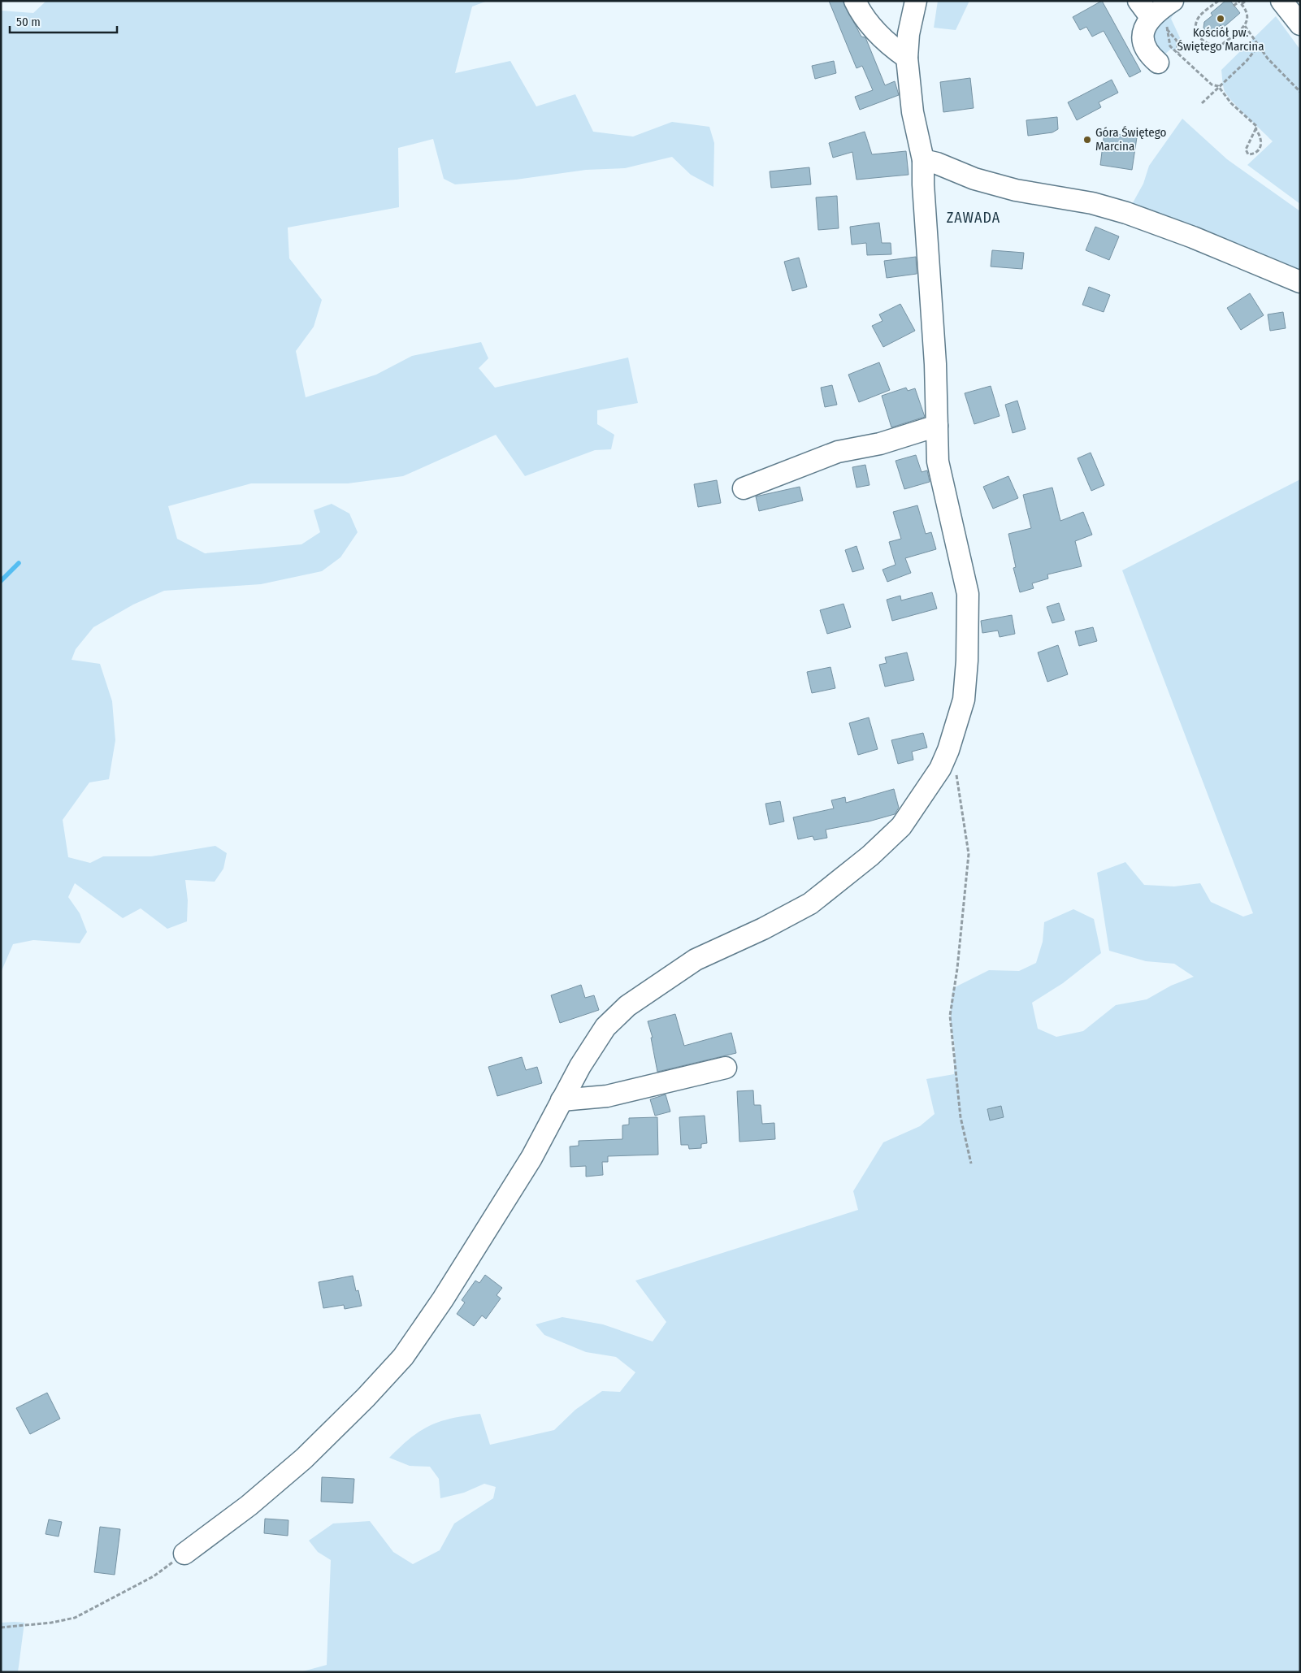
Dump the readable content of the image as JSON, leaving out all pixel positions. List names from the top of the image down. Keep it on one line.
{"districts":["ZAWADA"],"places":["Kościół pw. Świętego Marcina","Góra Świętego Marcina"],"scale_bar":"50 m"}
